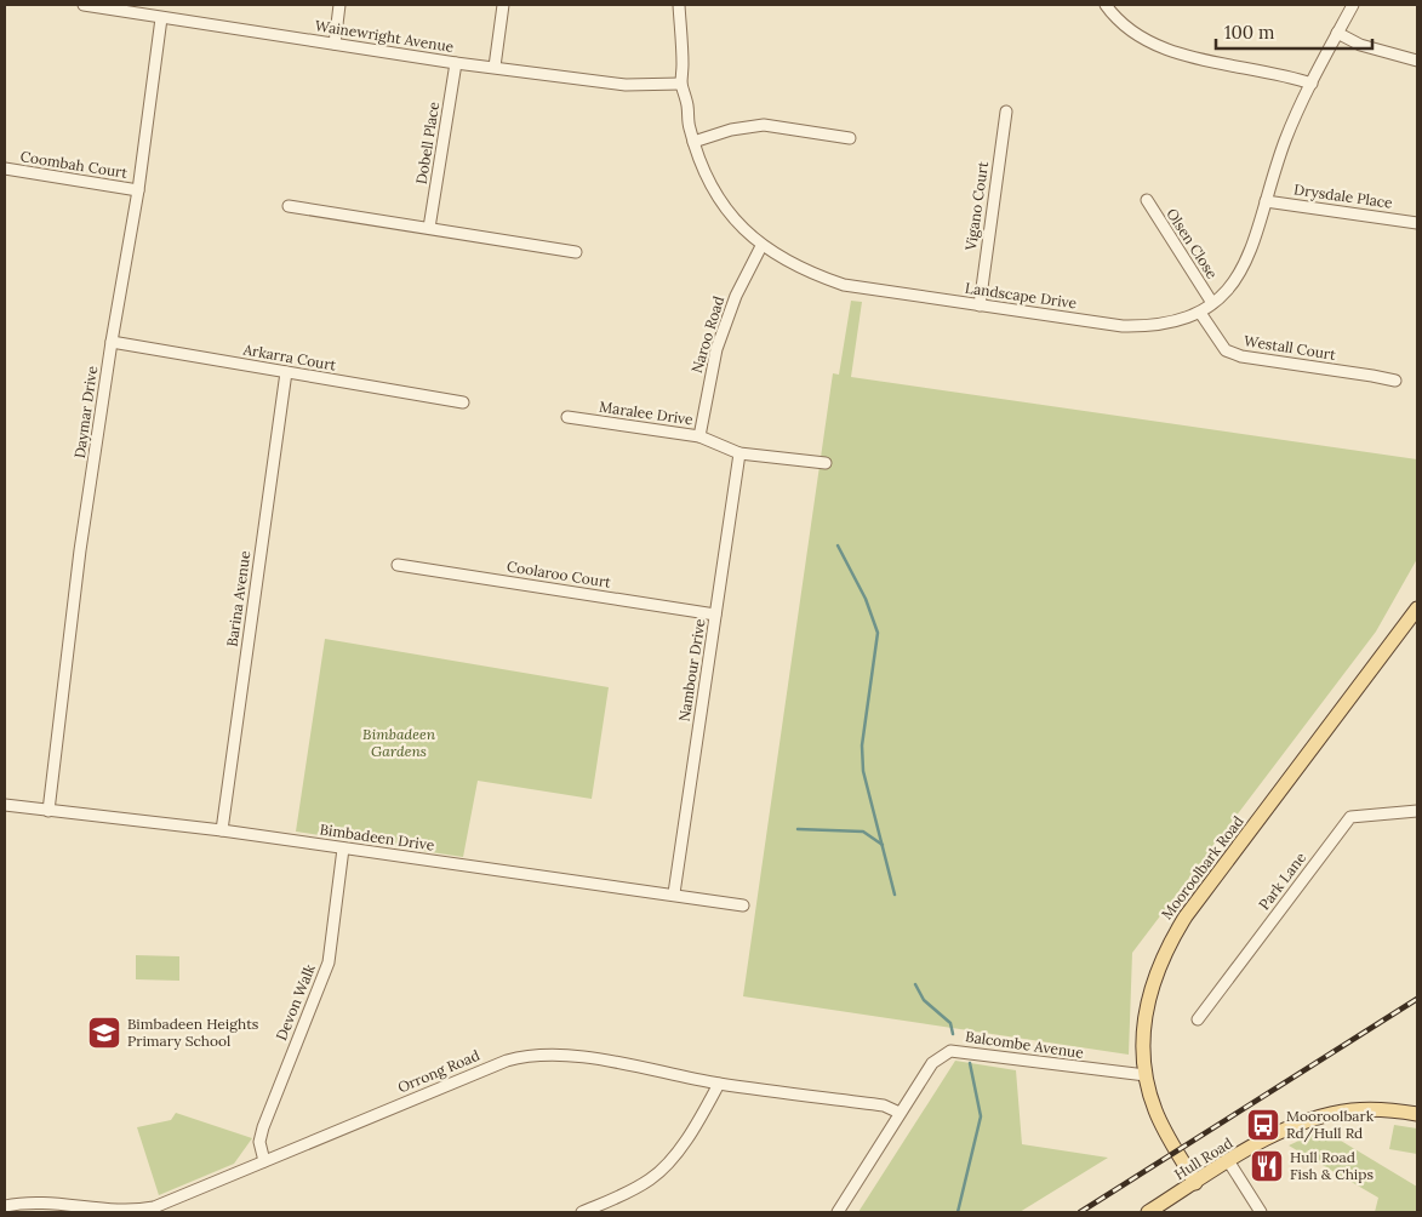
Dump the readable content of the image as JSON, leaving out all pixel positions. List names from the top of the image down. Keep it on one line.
{"streets":{"main road":["Mooroolbark Road","Hull Road"],"street":["Wainewright Avenue","Dobell Place","Coombah Court","Drysdale Place","Vigano Court","Olsen Close","Landscape Drive","Naroo Road","Westall Court","Arkarra Court","Daymar Drive","Maralee Drive","Coolaroo Court","Barina Avenue","Nambour Drive","Bimbadeen Drive","Park Lane","Devon Walk","Balcombe Avenue","Orrong Road"]},"crossings":[["Wainewright Avenue","Dobell Place"],["Wainewright Avenue","Landscape Drive"],["Wainewright Avenue","Daymar Drive"],["Coombah Court","Daymar Drive"],["Drysdale Place","Landscape Drive"],["Vigano Court","Landscape Drive"],["Olsen Close","Landscape Drive"],["Landscape Drive","Naroo Road"],["Landscape Drive","Westall Court"],["Naroo Road","Maralee Drive"],["Arkarra Court","Daymar Drive"],["Arkarra Court","Barina Avenue"],["Daymar Drive","Bimbadeen Drive"],["Maralee Drive","Nambour Drive"],["Coolaroo Court","Nambour Drive"],["Barina Avenue","Bimbadeen Drive"],["Nambour Drive","Bimbadeen Drive"],["Bimbadeen Drive","Devon Walk"],["Mooroolbark Road","Balcombe Avenue"],["Mooroolbark Road","Hull Road"],["Devon Walk","Orrong Road"],["Balcombe Avenue","Orrong Road"]],"parks":["Bimbadeen Gardens"],"places":{"school or university":["Bimbadeen Heights Primary School"],"bus stop":["Mooroolbark Rd/Hull Rd"],"restaurant":["Hull Road Fish & Chips"]},"scale_bar":"100 m"}
